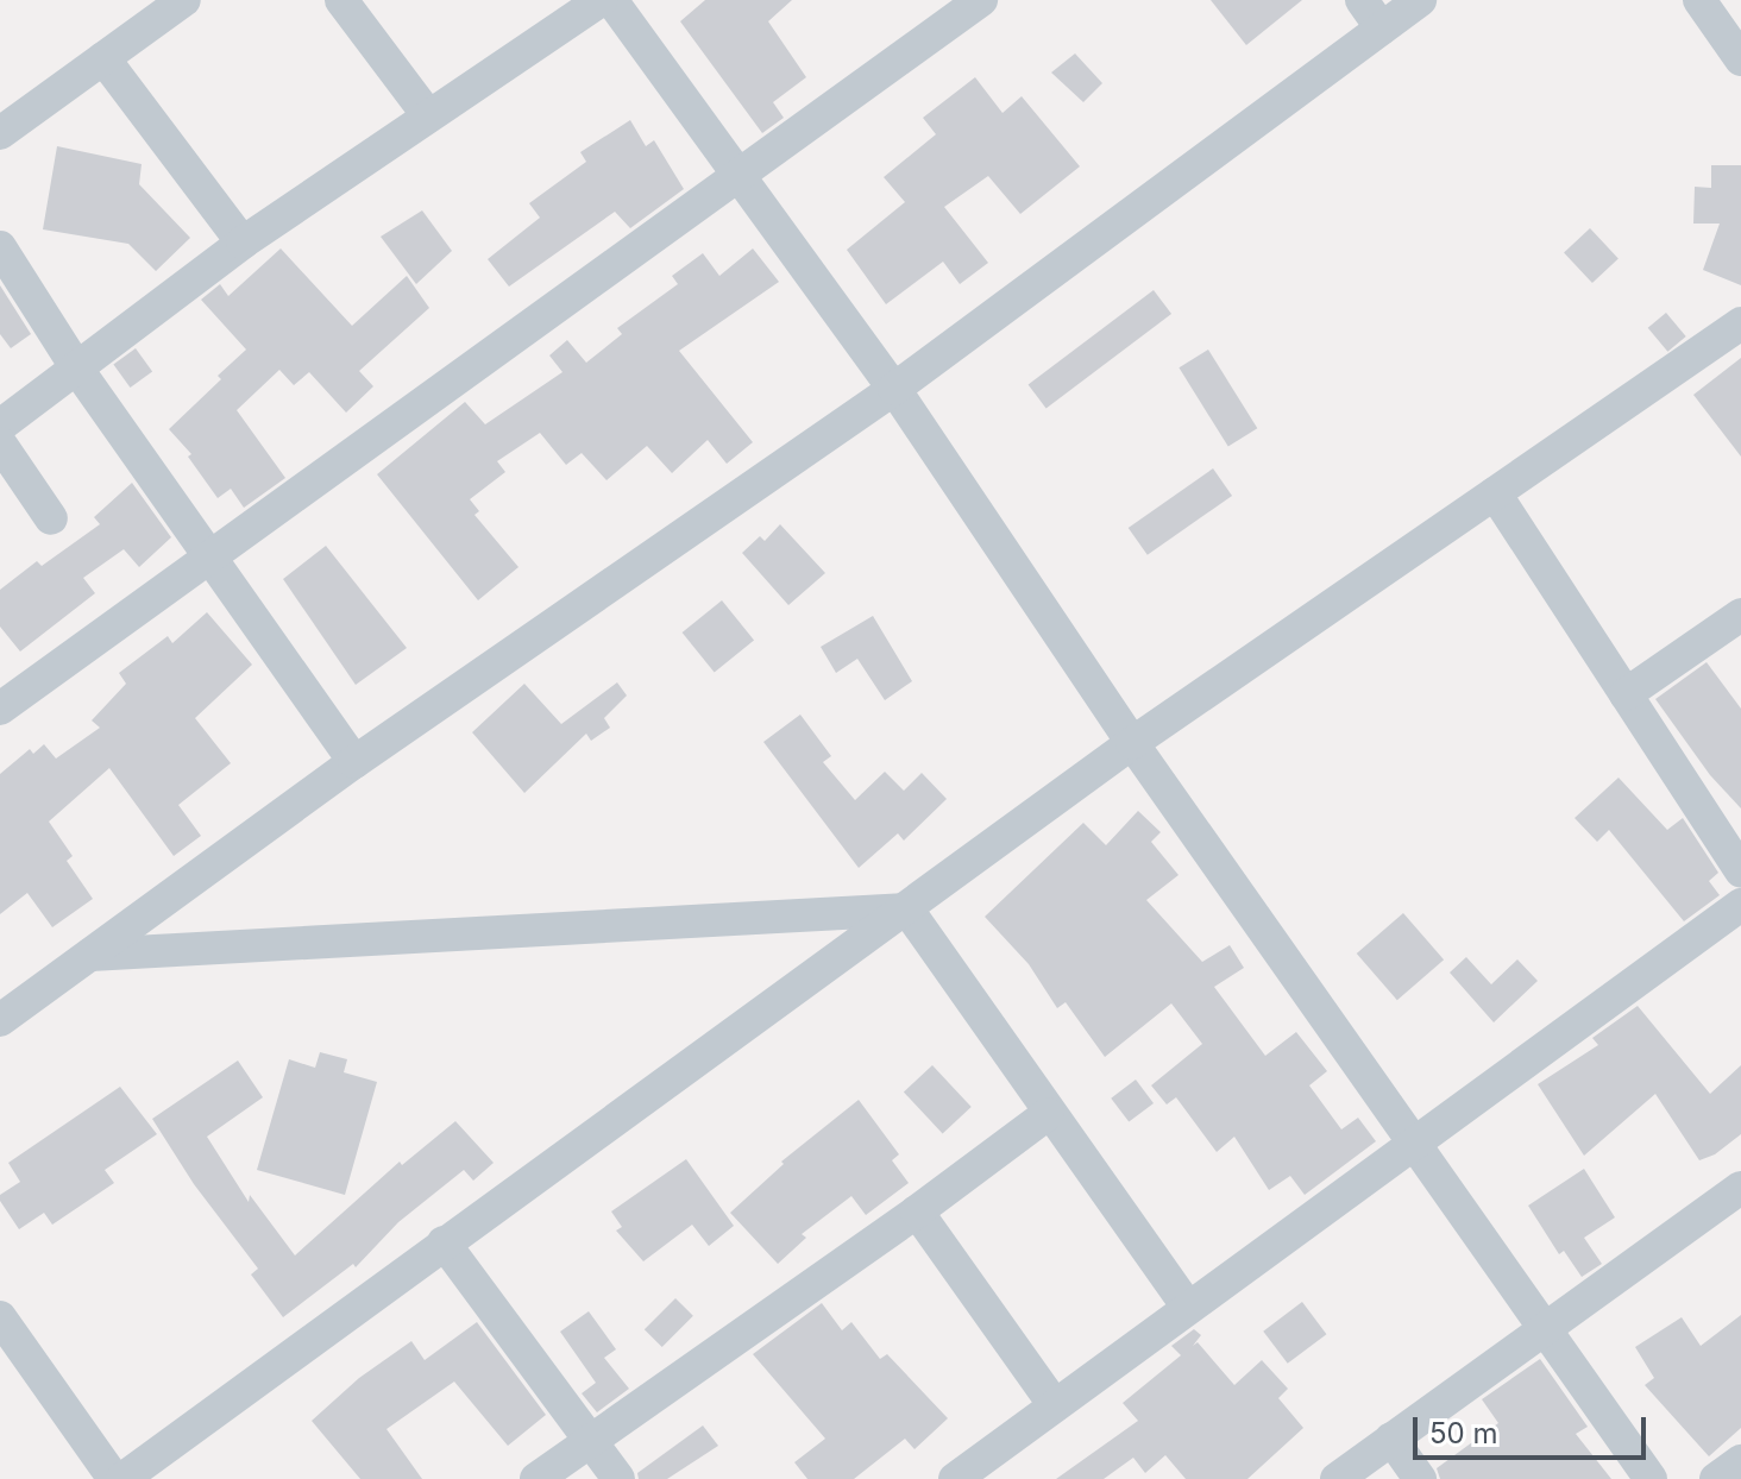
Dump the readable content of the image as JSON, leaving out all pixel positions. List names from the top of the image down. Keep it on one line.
{"scale_bar":"50 m"}
